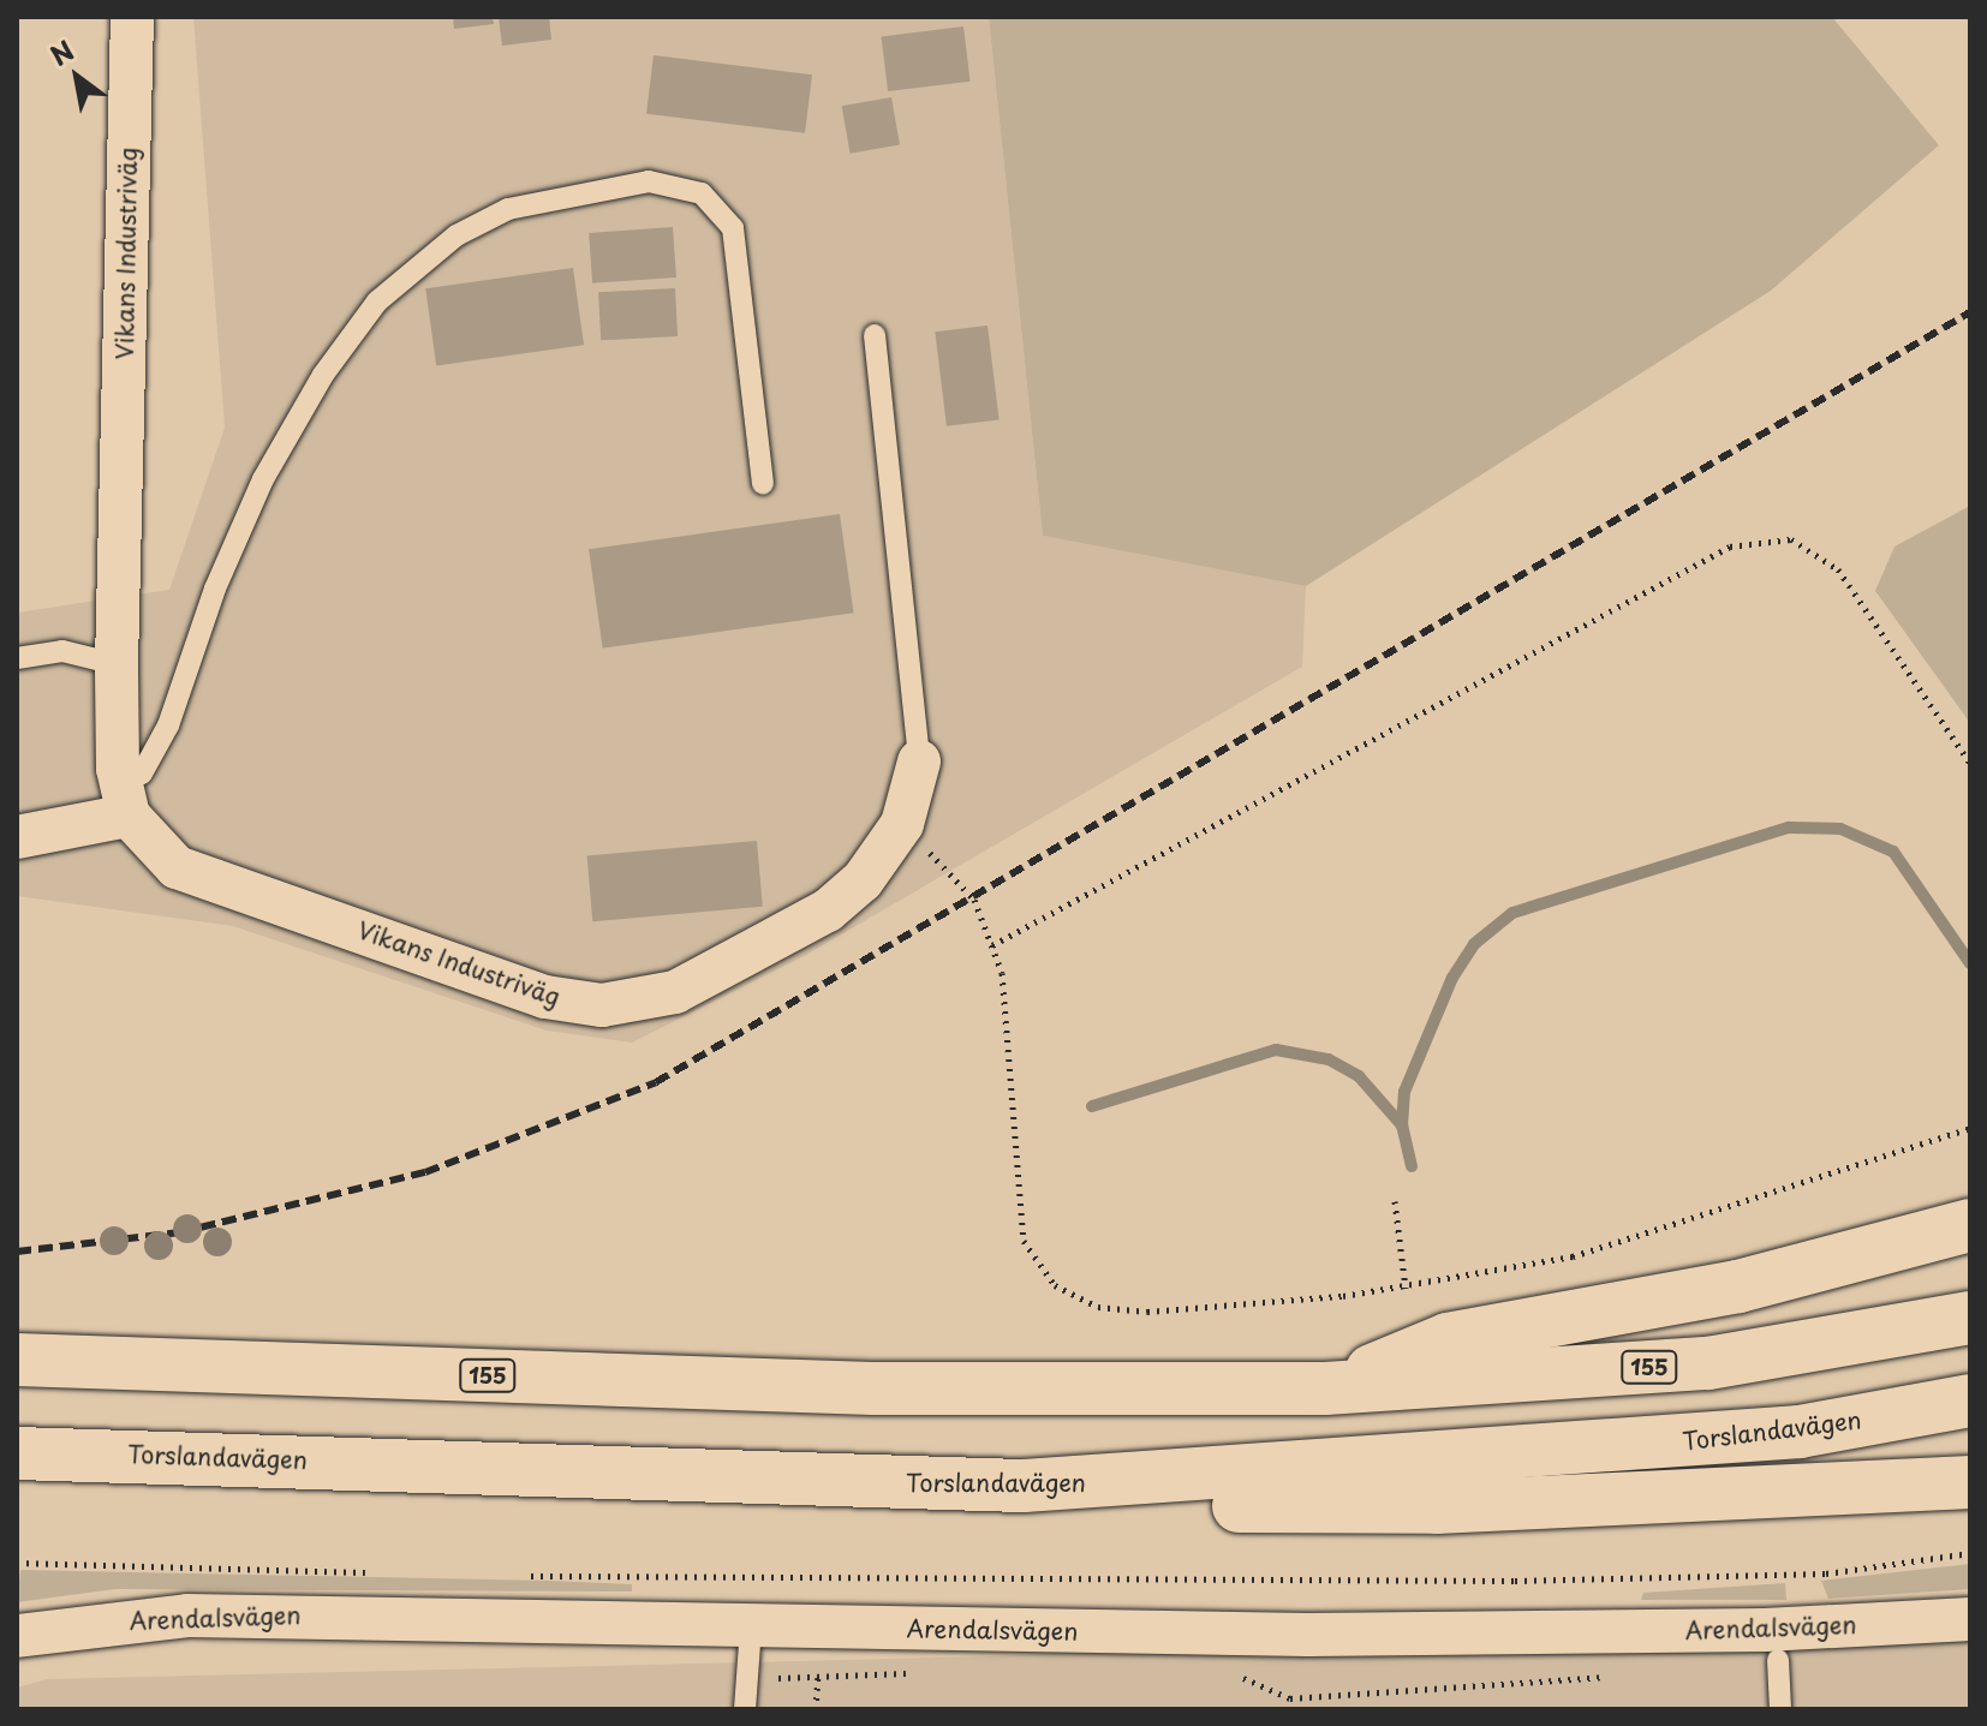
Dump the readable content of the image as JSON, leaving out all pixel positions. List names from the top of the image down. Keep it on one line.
{"streets":{"main road":["155","Torslandavägen"],"street":["Vikans Industriväg","Arendalsvägen"]},"north":"top left"}
